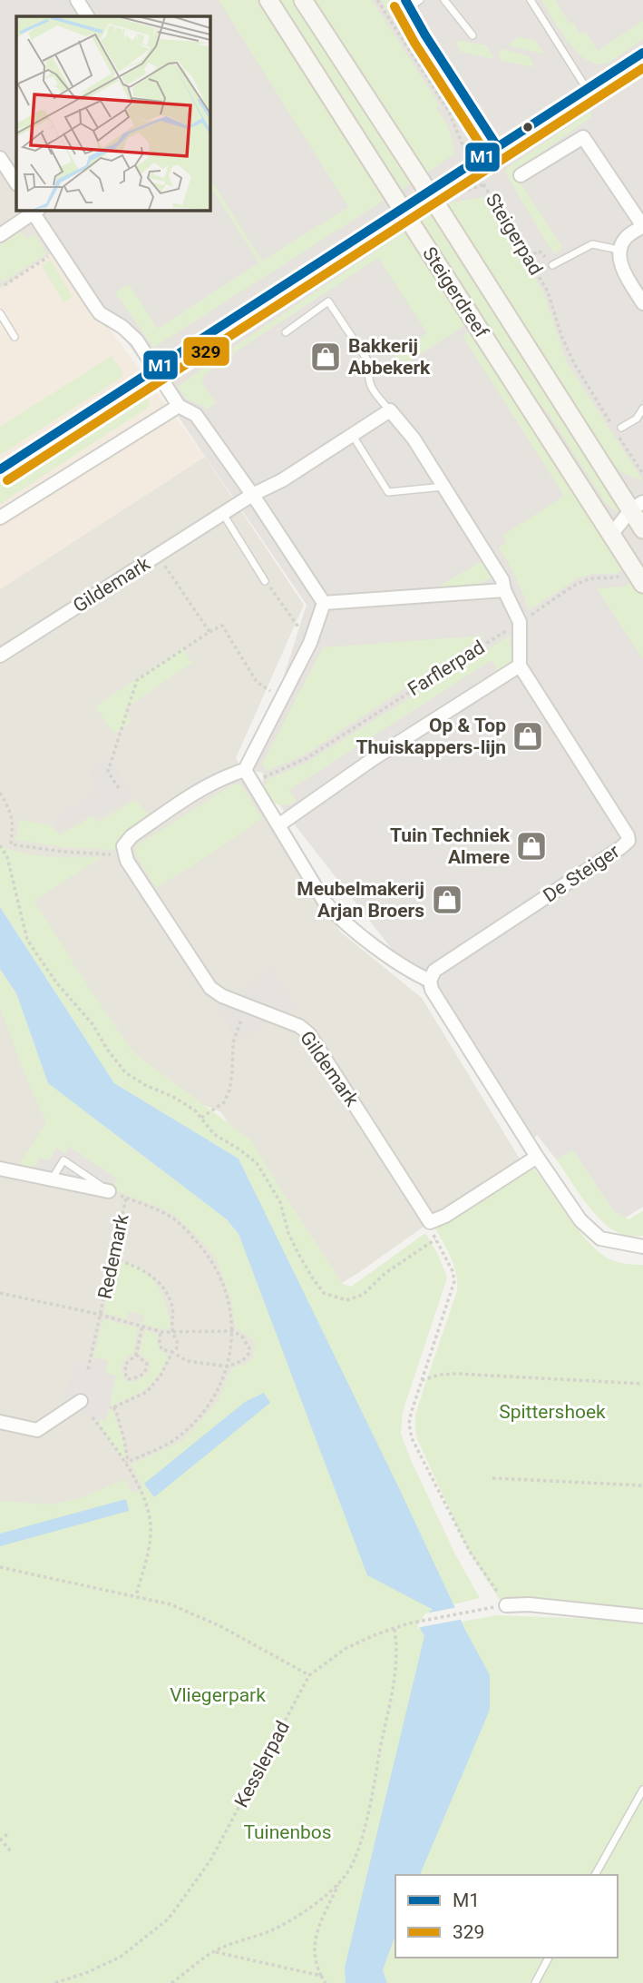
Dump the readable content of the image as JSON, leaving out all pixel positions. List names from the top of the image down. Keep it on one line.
{"streets":{"main road":["Steigerdreef"],"street":["Gildemark","De Steiger","Redemark"],"path":["Steigerpad","Farflerpad","Kesslerpad"]},"crossings":[["Steigerdreef","Farflerpad"]],"parks":["Spittershoek","Vliegerpark","Tuinenbos"],"places":{"shop":["Bakkerij Abbekerk","Op & Top Thuiskappers-lijn","Tuin Techniek Almere","Meubelmakerij Arjan Broers"]},"lines":["transit line M1","transit line 329"],"legend":["M1","329"]}
